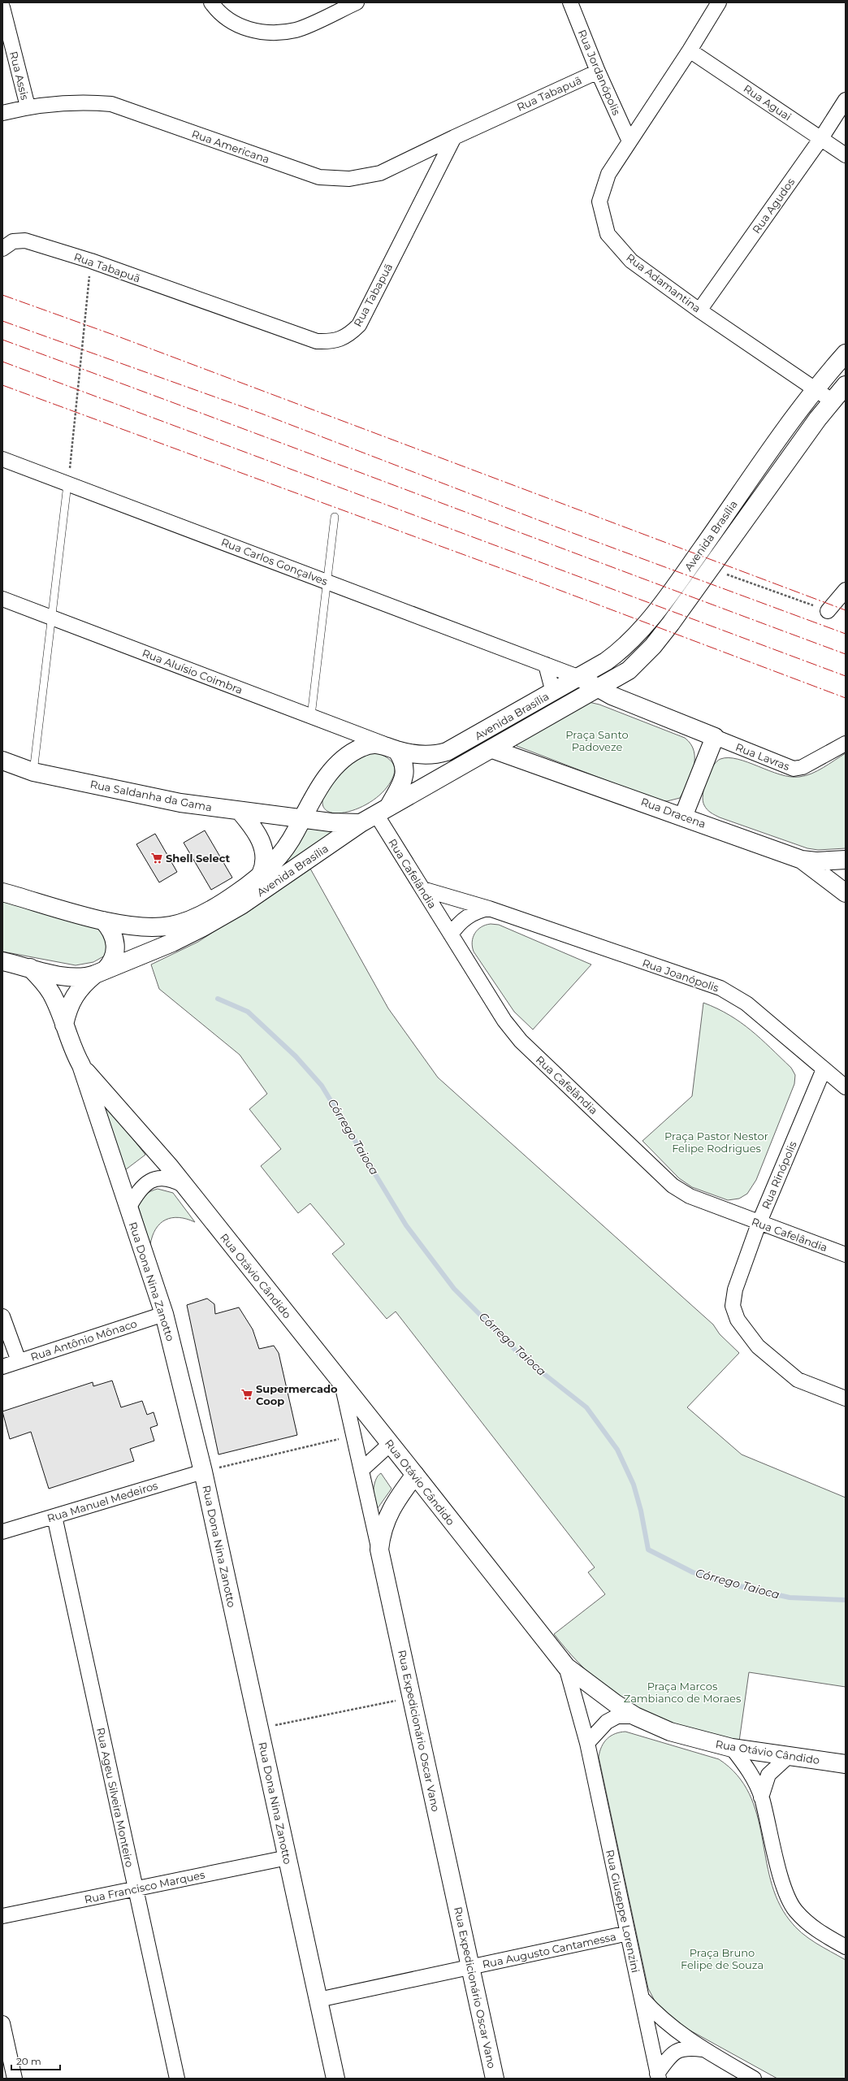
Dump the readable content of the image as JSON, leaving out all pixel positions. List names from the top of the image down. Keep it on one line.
{"streets":{"main road":["Avenida Brasília","Rua Carlos Gonçalves","Rua Lavras","Rua Saldanha da Gama","Rua Dracena","Rua Otávio Cândido","Rua Dona Nina Zanotto","Rua Expedicionário Oscar Vano"],"street":["Rua Jordanópolis","Rua Assis","Rua Tabapuã","Rua Aguai","Rua Americana","Rua Agudos","Rua Adamantina","Rua Aluísio Coimbra","Rua Cafelândia","Rua Joanópolis","Rua Rinópolis","Rua Antônio Mônaco","Rua Manuel Medeiros","Rua Ageu Silveira Monteiro","Rua Francisco Marques","Rua Giuseppe Lorenzini","Rua Augusto Cantamessa"]},"crossings":[["Rua Jordanópolis","Rua Tabapuã"],["Rua Jordanópolis","Rua Adamantina"],["Rua Assis","Rua Americana"],["Rua Tabapuã","Rua Americana"],["Rua Aguai","Rua Agudos"],["Rua Aguai","Rua Adamantina"],["Rua Agudos","Rua Adamantina"],["Rua Adamantina","Avenida Brasília"],["Avenida Brasília","Rua Carlos Gonçalves"],["Avenida Brasília","Rua Aluísio Coimbra"],["Avenida Brasília","Rua Lavras"],["Avenida Brasília","Rua Saldanha da Gama"],["Avenida Brasília","Rua Dracena"],["Avenida Brasília","Rua Cafelândia"],["Rua Carlos Gonçalves","Rua Lavras"],["Rua Cafelândia","Rua Joanópolis"],["Rua Cafelândia","Rua Rinópolis"],["Rua Joanópolis","Rua Rinópolis"],["Rua Otávio Cândido","Rua Dona Nina Zanotto"],["Rua Otávio Cândido","Rua Expedicionário Oscar Vano"],["Rua Otávio Cândido","Rua Giuseppe Lorenzini"],["Rua Dona Nina Zanotto","Rua Antônio Mônaco"],["Rua Dona Nina Zanotto","Rua Manuel Medeiros"],["Rua Dona Nina Zanotto","Rua Francisco Marques"],["Rua Dona Nina Zanotto","Rua Augusto Cantamessa"],["Rua Manuel Medeiros","Rua Ageu Silveira Monteiro"],["Rua Expedicionário Oscar Vano","Rua Augusto Cantamessa"],["Rua Ageu Silveira Monteiro","Rua Francisco Marques"],["Rua Giuseppe Lorenzini","Rua Augusto Cantamessa"]],"water":["Córrego Taioca"],"parks":["Praça Santo Padoveze","Praça Pastor Nestor Felipe Rodrigues","Praça Marcos Zambianco de Moraes","Praça Bruno Felipe de Souza"],"places":{"supermarket":["Shell Select","Supermercado Coop"]},"scale_bar":"20 m"}
